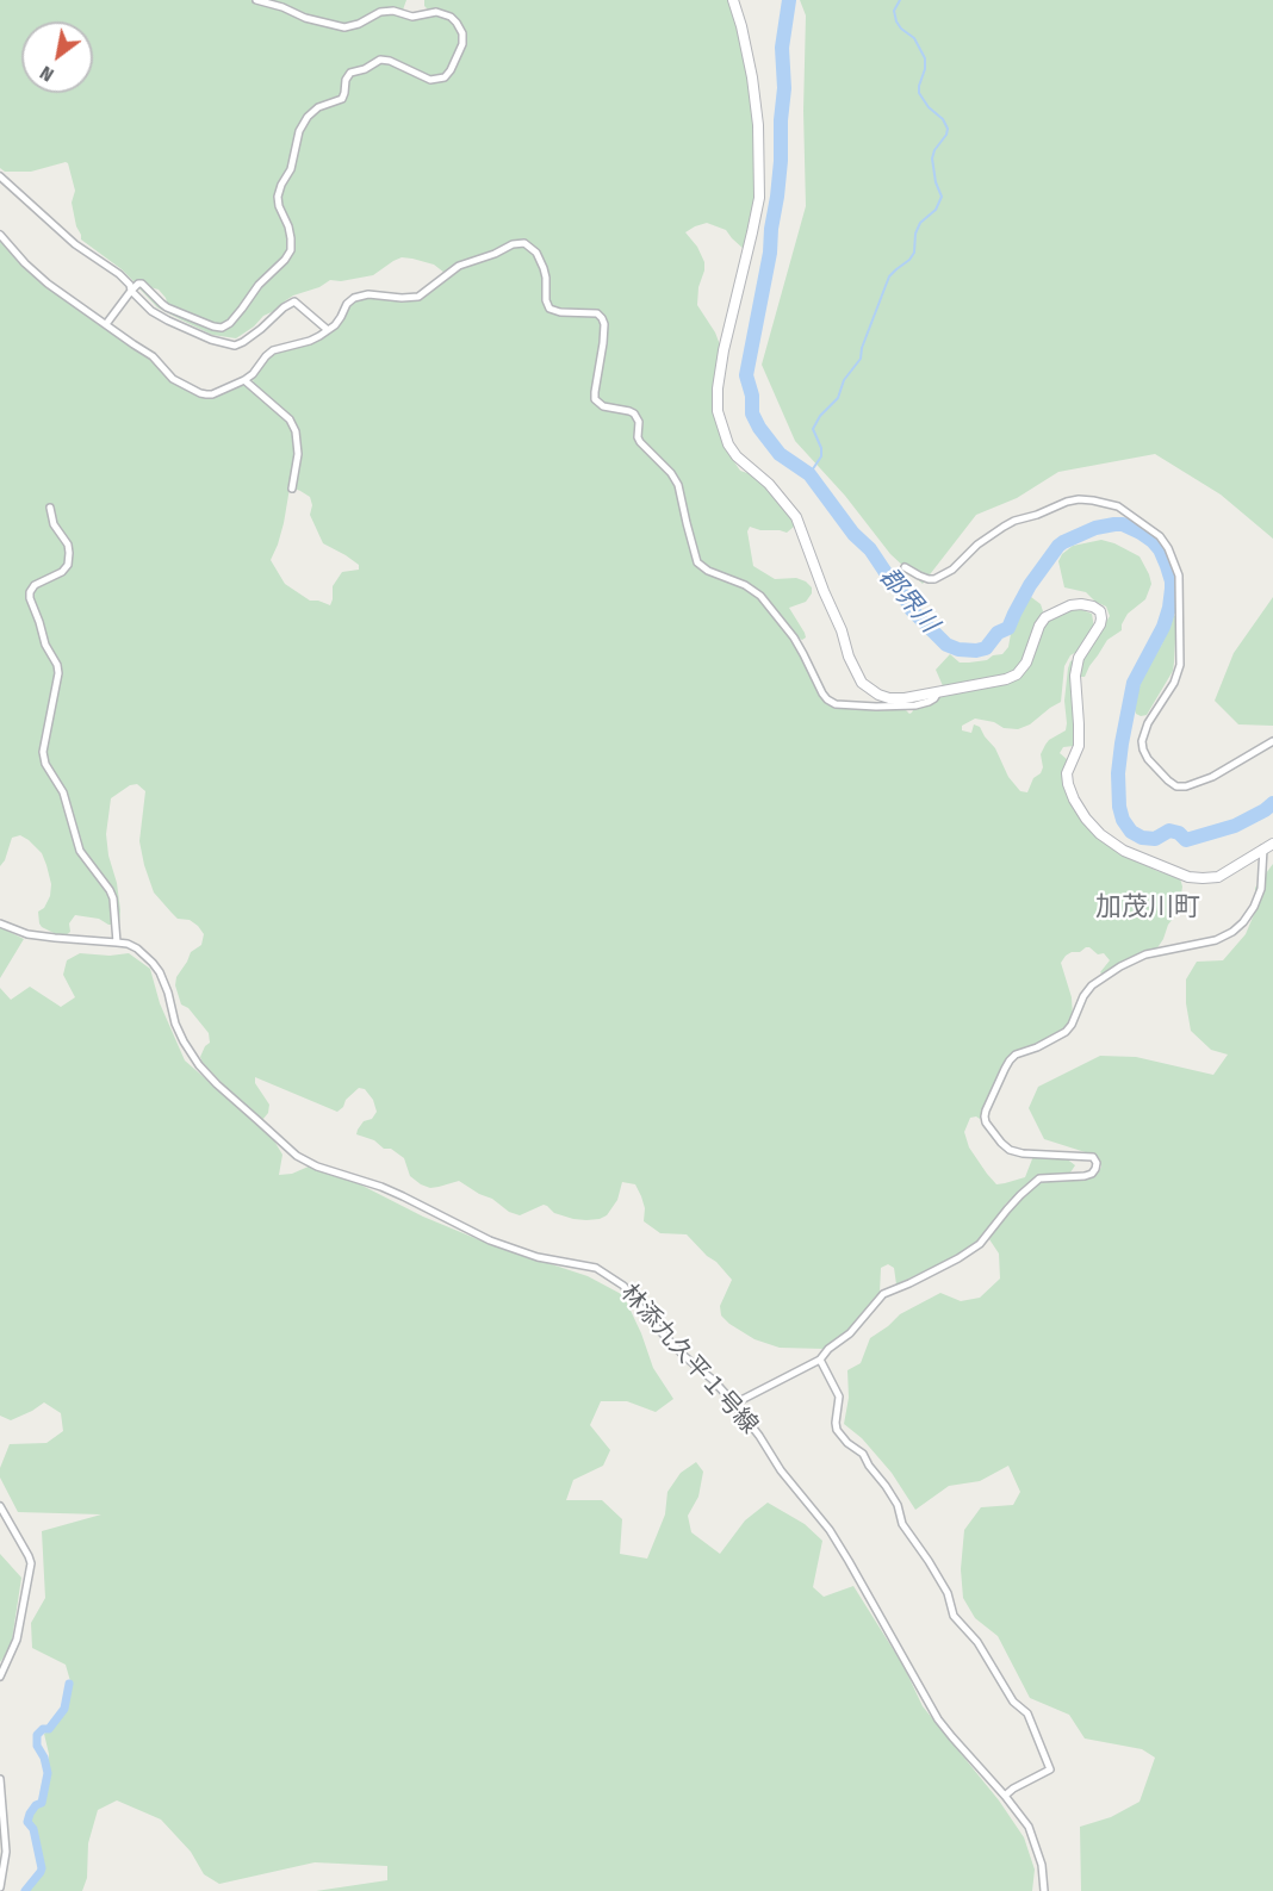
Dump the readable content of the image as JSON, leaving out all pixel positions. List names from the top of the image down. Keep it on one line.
{"streets":{"street":["林添九久平１号線"]},"districts":["加茂川町"],"water":["郡界川"],"north":"bottom left"}
